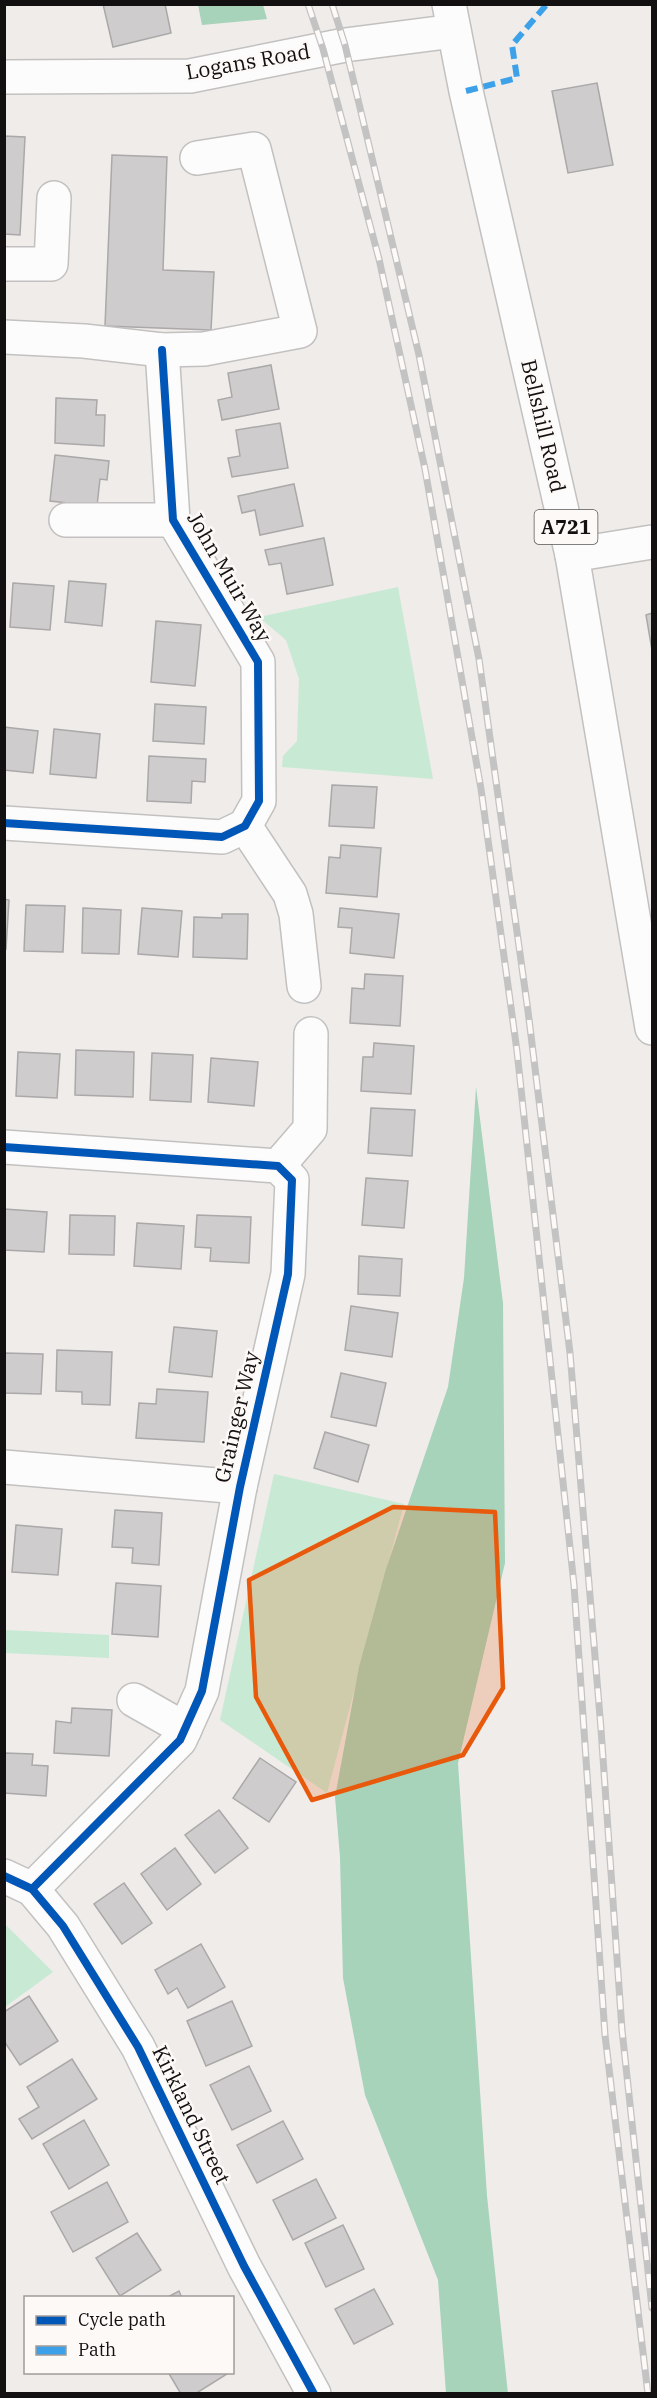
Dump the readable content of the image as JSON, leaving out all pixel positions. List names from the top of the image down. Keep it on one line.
{"streets":{"street":["Logans Road","Bellshill Road","A721","John Muir Way","Grainger Way","Kirkland Street"]},"crossings":[["Logans Road","Bellshill Road"],["Grainger Way","Kirkland Street"]],"legend":["Cycle path","Path"]}
